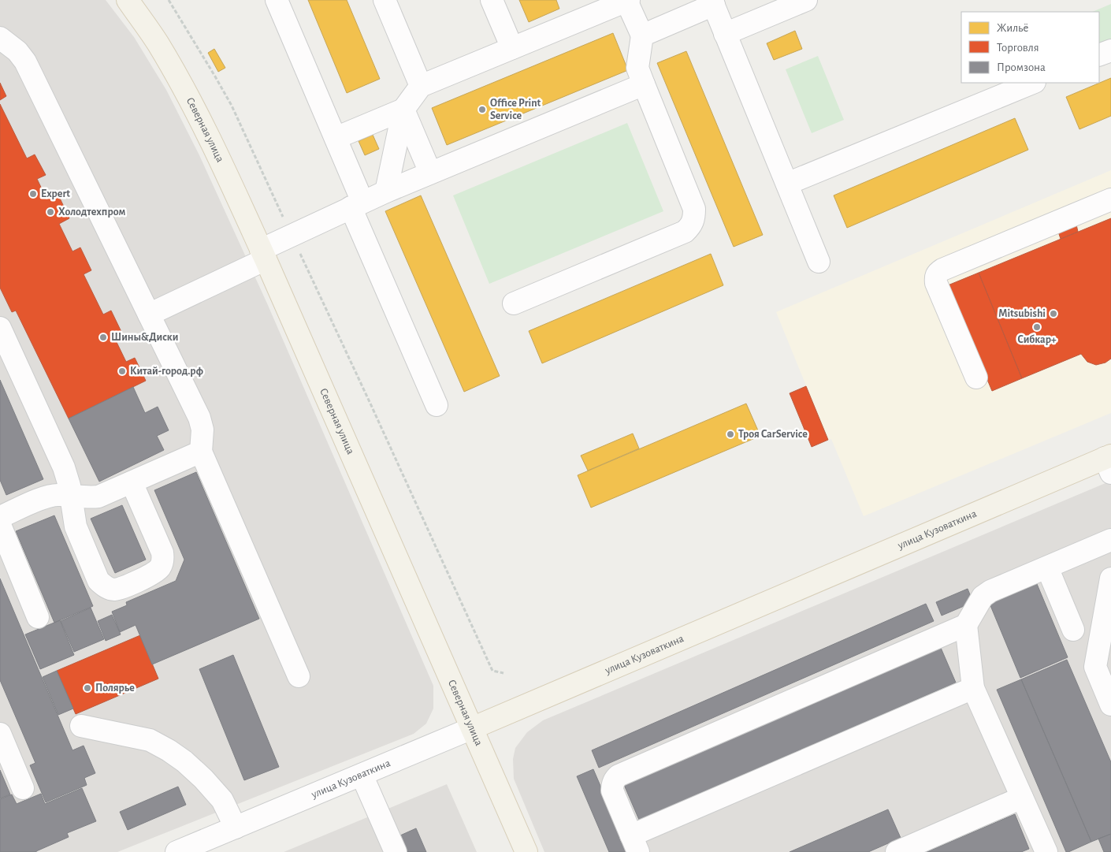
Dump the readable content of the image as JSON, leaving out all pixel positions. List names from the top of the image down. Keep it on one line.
{"streets":{"main road":["Северная улица","улица Кузоваткина"]},"crossings":[["Северная улица","улица Кузоваткина"]],"places":["Office Print Service","Expert","Холодтехпром","Mitsubishi","Сибкар+","Шины&Диски","Китай-город.рф","Троя CarService","Полярье"],"legend":["Жильё","Торговля","Промзона"]}
